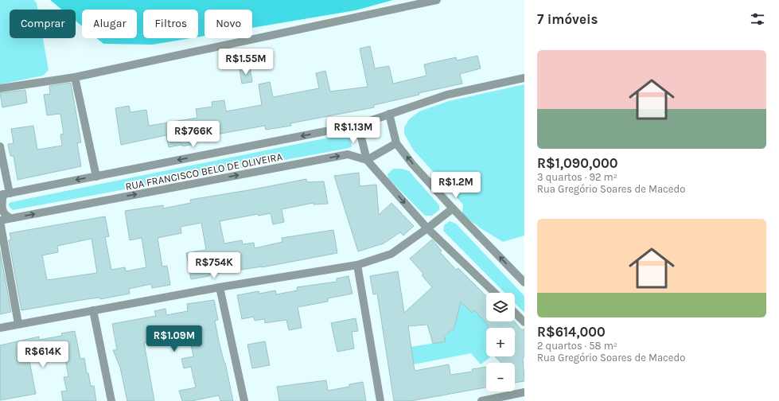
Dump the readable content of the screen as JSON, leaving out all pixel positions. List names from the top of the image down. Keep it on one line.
{"streets":{"street":["RUA FRANCISCO BELO DE OLIVEIRA"]},"page":{"heading":"7 imóveis","chip":["Comprar","Alugar","Filtros","Novo"],"list":[{"name":"R$1,090,000","note":"3 quartos · 92 m² · Rua Gregório Soares de Macedo"},{"name":"R$614,000","note":"2 quartos · 58 m² · Rua Gregório Soares de Macedo"}],"price":["R$1.55M","R$1.13M","R$766K","R$1.2M","R$754K","R$1.09M","R$614K"],"map_buttons":["+","−"]}}
